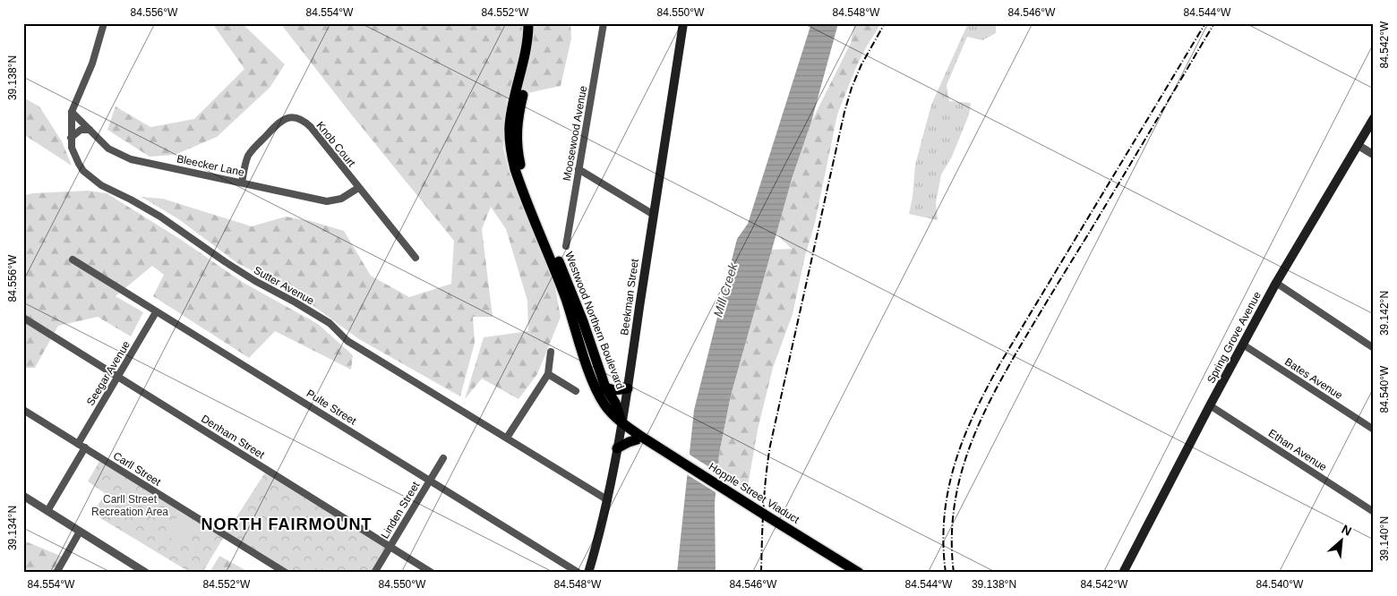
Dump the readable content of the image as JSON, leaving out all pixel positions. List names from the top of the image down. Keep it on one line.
{"streets":{"main road":["Beekman Street","Westwood Northern Boulevard","Spring Grove Avenue","Hopple Street Viaduct"],"street":["Moosewood Avenue","Knob Court","Bleecker Lane","Sutter Avenue","Seegar Avenue","Bates Avenue","Pulte Street","Denham Street","Ethan Avenue","Carll Street","Linden Street"]},"crossings":[["Knob Court","Bleecker Lane"],["Bleecker Lane","Sutter Avenue"],["Sutter Avenue","Beekman Street"],["Beekman Street","Westwood Northern Boulevard"],["Beekman Street","Hopple Street Viaduct"],["Westwood Northern Boulevard","Hopple Street Viaduct"],["Spring Grove Avenue","Bates Avenue"],["Spring Grove Avenue","Ethan Avenue"],["Seegar Avenue","Pulte Street"],["Seegar Avenue","Denham Street"],["Seegar Avenue","Carll Street"],["Pulte Street","Linden Street"],["Denham Street","Linden Street"]],"districts":["NORTH FAIRMOUNT"],"water":["Mill Creek"],"parks":["Carll Street Recreation Area"],"north":"top right","coordinates":["84.556°W","84.554°W","84.552°W","84.550°W","84.548°W","84.546°W","84.544°W","84.542°W","39.138°N","39.142°N","84.540°W","39.134°N","39.140°N"]}
